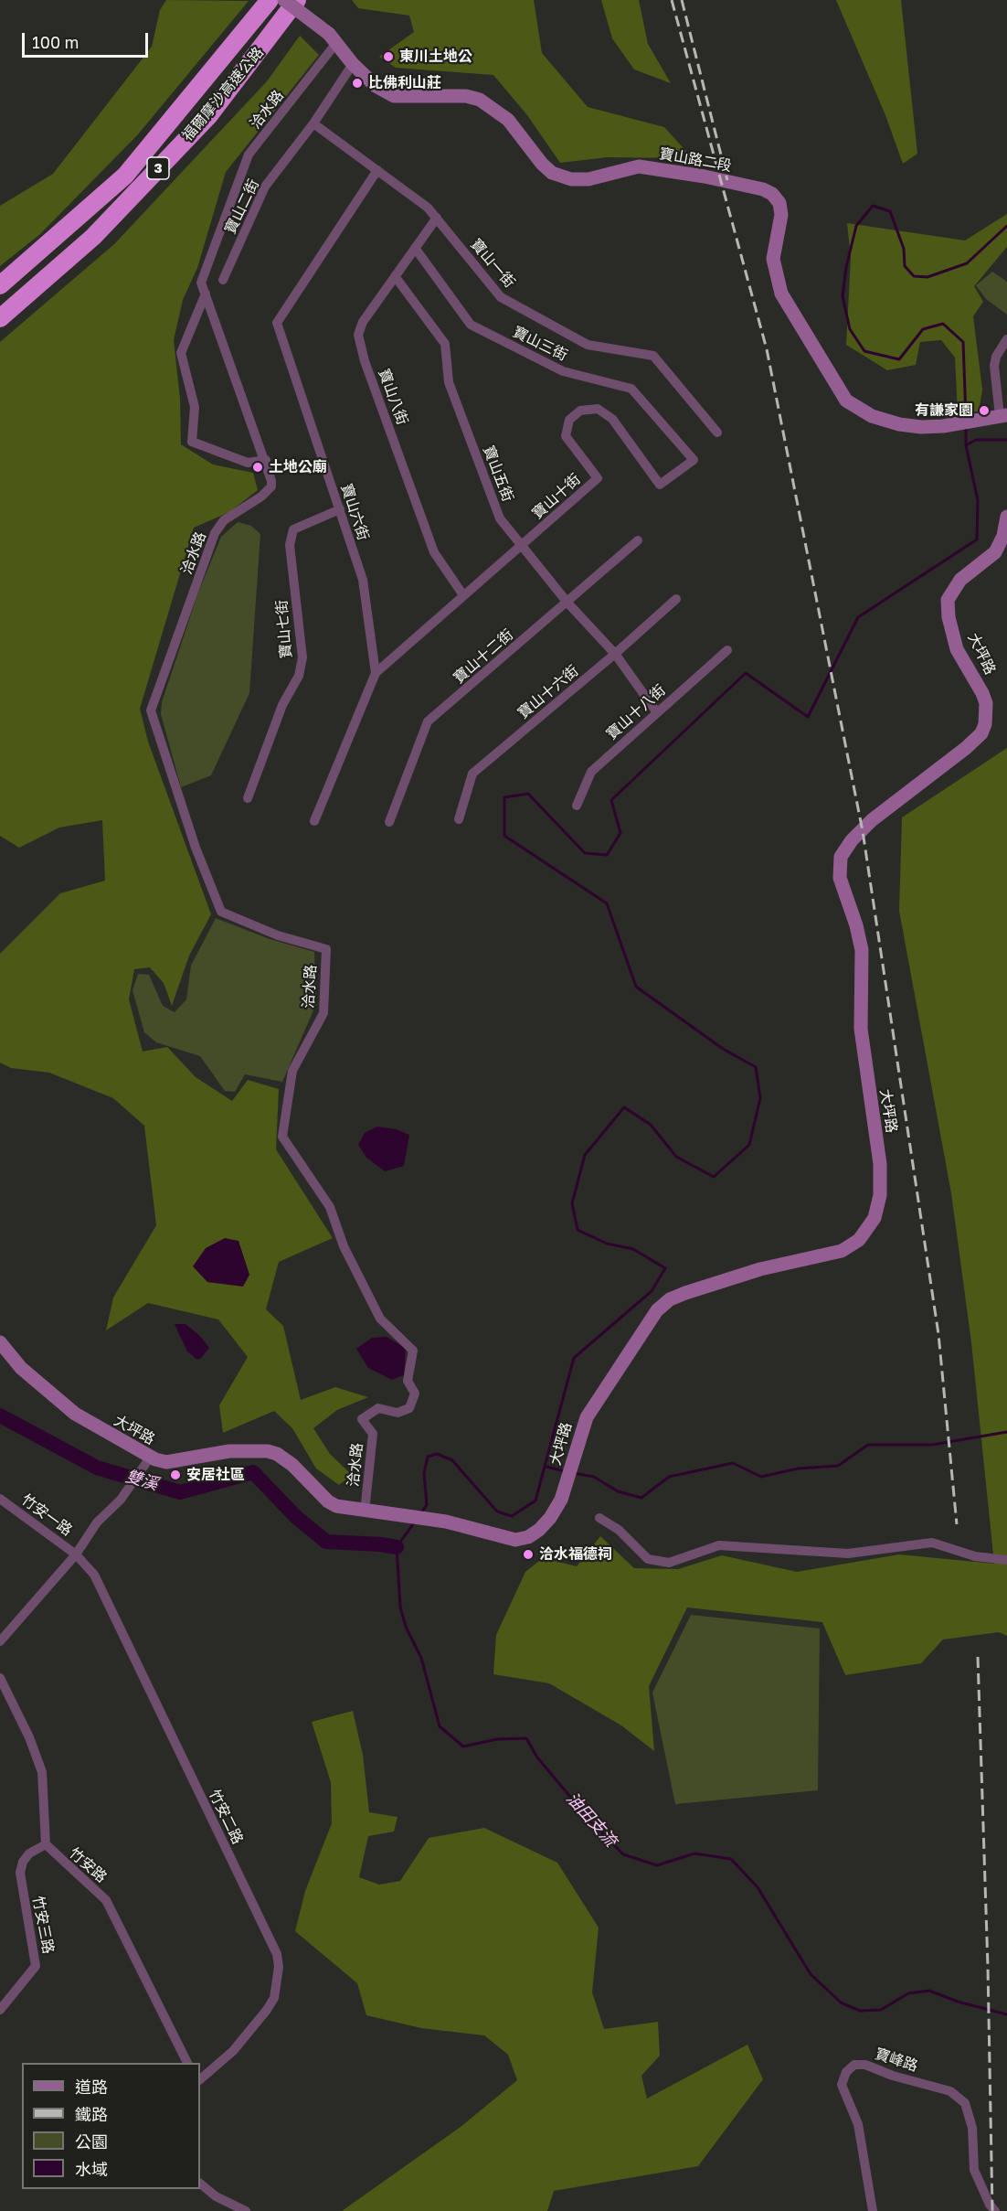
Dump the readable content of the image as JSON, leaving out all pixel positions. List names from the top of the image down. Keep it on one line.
{"streets":{"highway":["福爾摩沙高速公路","3"],"street":["洽水路","寶山路二段","寶山二街","寶山一街","寶山三街","寶山八街","寶山五街","寶山十街","寶山六街","寶山七街","大坪路","寶山十二街","寶山十六街","寶山十八街","竹安一路","竹安二路","竹安路","竹安三路","寶峰路"]},"crossings":[["洽水路","寶山路二段"],["洽水路","大坪路"],["寶山二街","寶山一街"],["寶山一街","寶山八街"],["寶山一街","寶山六街"],["寶山三街","寶山八街"],["寶山三街","寶山十街"],["寶山八街","寶山五街"],["寶山八街","寶山十街"],["寶山五街","寶山十街"],["寶山五街","寶山十二街"],["寶山五街","寶山十六街"],["寶山五街","寶山十八街"],["寶山十街","寶山六街"],["寶山六街","寶山七街"],["竹安一路","竹安二路"],["竹安路","竹安三路"]],"water":["雙溪","油田支流"],"places":["東川土地公","比佛利山莊","有謙家園","土地公廟","安居社區","洽水福德祠"],"legend":["道路","鐵路","公園","水域"],"scale_bar":"100 m"}
